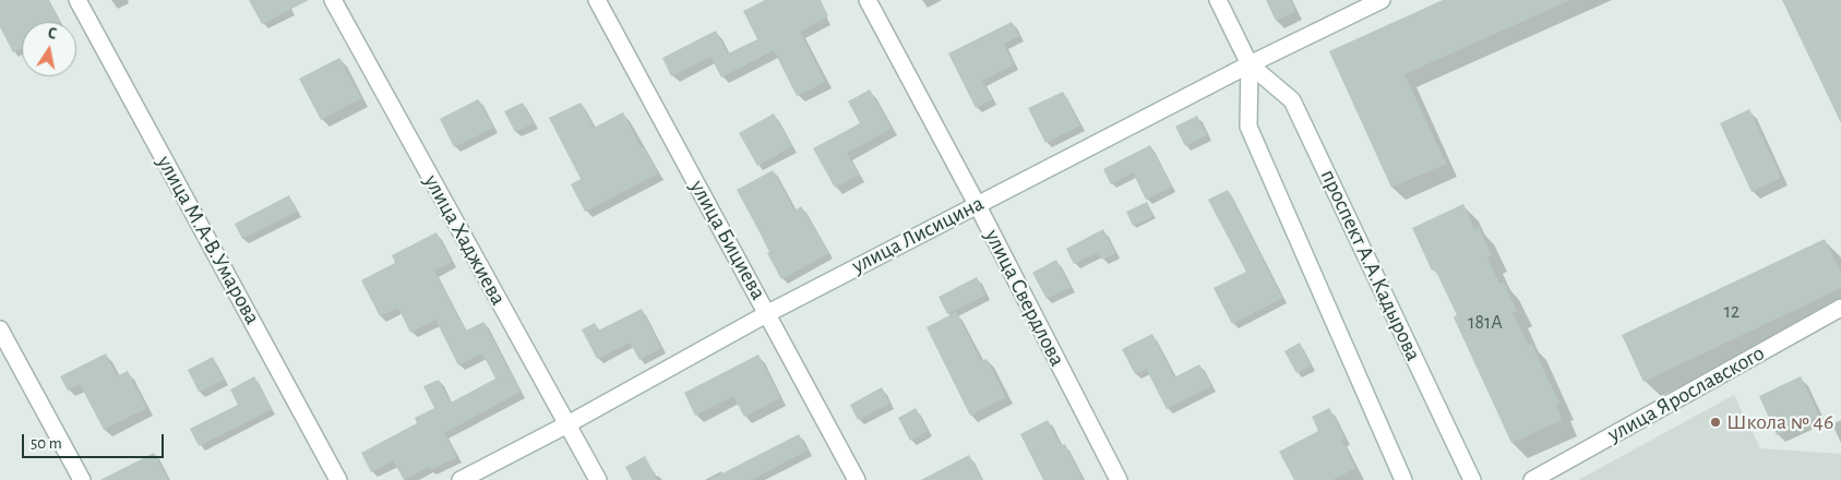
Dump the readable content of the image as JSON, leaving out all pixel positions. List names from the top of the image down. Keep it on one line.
{"streets":{"street":["улица Лисицина","улица М.А-В.Умарова","улица Хаджиева","улица Бициева","проспект А.А.Кадырова","улица Свердлова","улица Ярославского"]},"crossings":[["улица Лисицина","улица Хаджиева"],["улица Лисицина","улица Бициева"],["улица Лисицина","проспект А.А.Кадырова"],["улица Лисицина","улица Свердлова"]],"places":["Школа № 46"],"house_numbers":["12","181А"],"scale_bar":"50 m","north":"top"}
